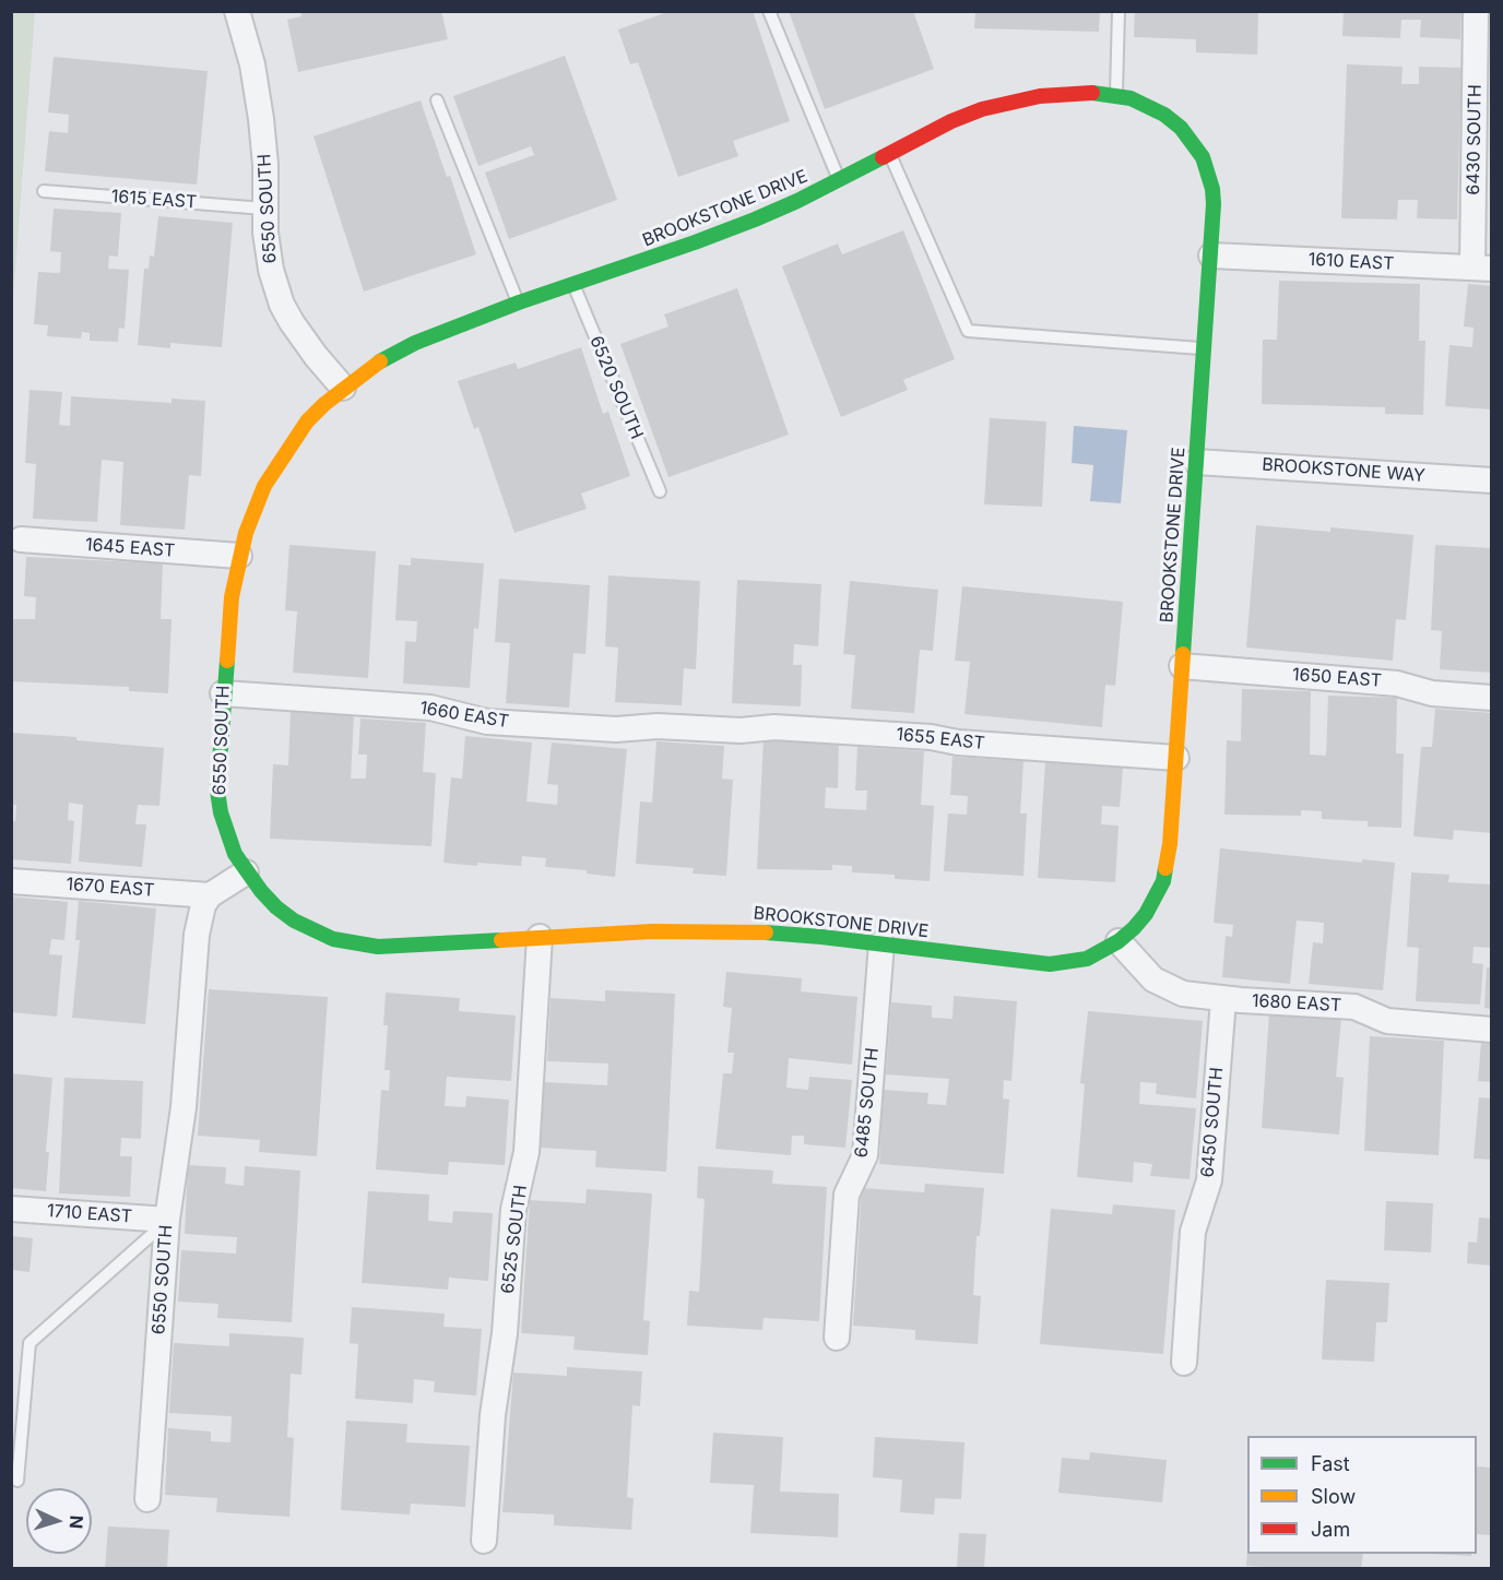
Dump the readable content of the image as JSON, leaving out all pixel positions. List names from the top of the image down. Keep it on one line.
{"streets":{"street":["6430 SOUTH","6550 SOUTH","BROOKSTONE DRIVE","1610 EAST","BROOKSTONE WAY","1645 EAST","1650 EAST","1660 EAST","1655 EAST","1670 EAST","1680 EAST","6485 SOUTH","6450 SOUTH","1710 EAST","6525 SOUTH"],"lane":["1615 EAST","6520 SOUTH"]},"crossings":[["6430 SOUTH","1610 EAST"],["1615 EAST","6550 SOUTH"],["6550 SOUTH","BROOKSTONE DRIVE"],["6550 SOUTH","1645 EAST"],["6550 SOUTH","1660 EAST"],["6550 SOUTH","1670 EAST"],["6550 SOUTH","1710 EAST"],["BROOKSTONE DRIVE","1610 EAST"],["BROOKSTONE DRIVE","6520 SOUTH"],["BROOKSTONE DRIVE","BROOKSTONE WAY"],["BROOKSTONE DRIVE","1650 EAST"],["BROOKSTONE DRIVE","1655 EAST"],["BROOKSTONE DRIVE","1680 EAST"],["BROOKSTONE DRIVE","6485 SOUTH"],["BROOKSTONE DRIVE","6525 SOUTH"],["1660 EAST","1655 EAST"],["1680 EAST","6450 SOUTH"]],"legend":["Fast","Slow","Jam"],"north":"right"}
